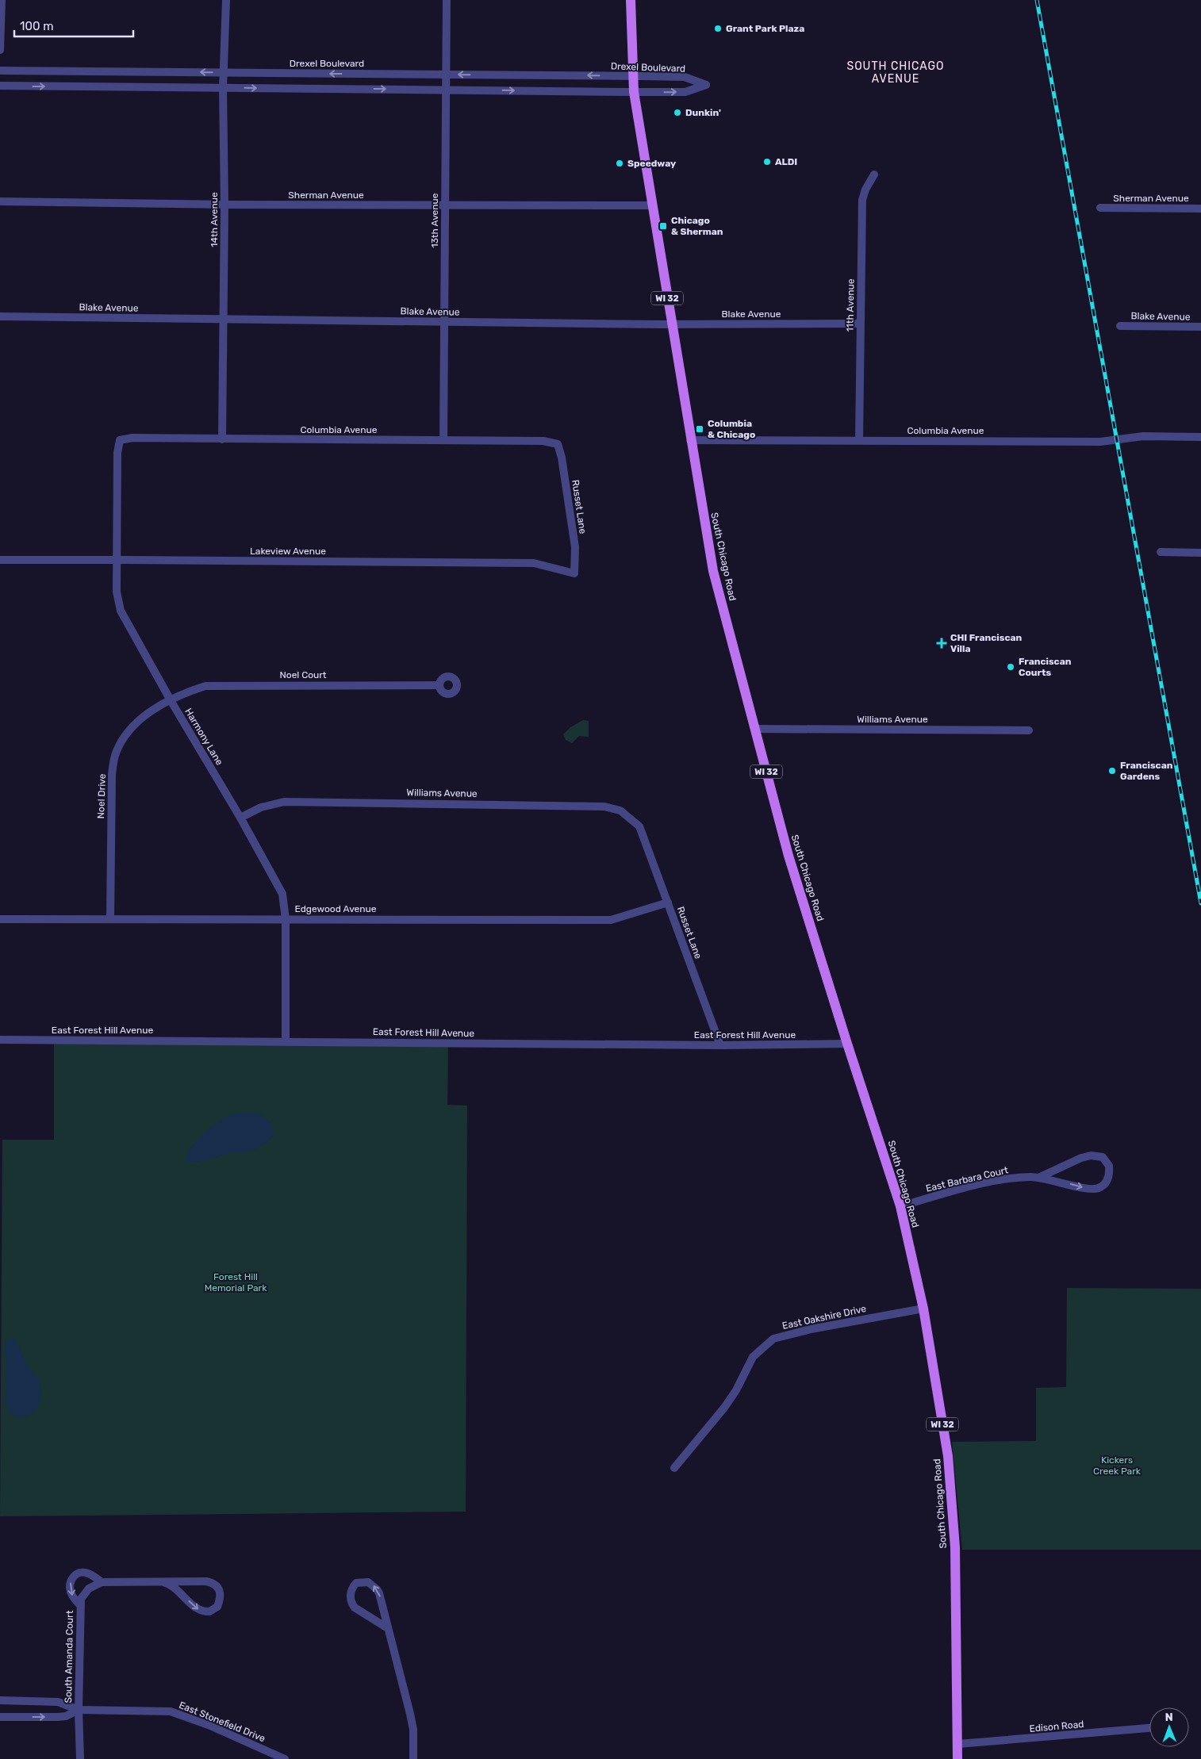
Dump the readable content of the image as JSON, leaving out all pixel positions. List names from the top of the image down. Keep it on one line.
{"streets":{"main road":["WI 32","South Chicago Road"],"street":["Drexel Boulevard","Sherman Avenue","14th Avenue","13th Avenue","11th Avenue","Blake Avenue","Columbia Avenue","Russet Lane","Lakeview Avenue","Noel Court","Williams Avenue","Harmony Lane","Noel Drive","Edgewood Avenue","East Forest Hill Avenue","East Barbara Court","East Oakshire Drive","South Amanda Court","East Stonefield Drive","Edison Road"]},"crossings":[["Drexel Boulevard","14th Avenue"],["Drexel Boulevard","13th Avenue"],["Drexel Boulevard","South Chicago Road"],["Sherman Avenue","14th Avenue"],["Sherman Avenue","13th Avenue"],["Sherman Avenue","South Chicago Road"],["14th Avenue","Blake Avenue"],["14th Avenue","Columbia Avenue"],["13th Avenue","Blake Avenue"],["13th Avenue","Columbia Avenue"],["11th Avenue","Blake Avenue"],["11th Avenue","Columbia Avenue"],["Blake Avenue","South Chicago Road"],["Columbia Avenue","Russet Lane"],["Columbia Avenue","South Chicago Road"],["Columbia Avenue","Harmony Lane"],["Russet Lane","Lakeview Avenue"],["Russet Lane","Williams Avenue"],["Russet Lane","Edgewood Avenue"],["Russet Lane","East Forest Hill Avenue"],["Lakeview Avenue","Harmony Lane"],["South Chicago Road","Williams Avenue"],["South Chicago Road","East Forest Hill Avenue"],["South Chicago Road","East Barbara Court"],["South Chicago Road","East Oakshire Drive"],["South Chicago Road","Edison Road"],["Noel Court","Harmony Lane"],["Noel Court","Noel Drive"],["Williams Avenue","Harmony Lane"],["Harmony Lane","Noel Drive"],["Harmony Lane","Edgewood Avenue"],["Harmony Lane","East Forest Hill Avenue"],["Noel Drive","Edgewood Avenue"],["South Amanda Court","East Stonefield Drive"]],"districts":["SOUTH CHICAGO AVENUE"],"parks":["Forest Hill Memorial Park","Kickers Creek Park"],"places":{"other":["Grant Park Plaza","Dunkin'","ALDI","Speedway","Franciscan Courts","Franciscan Gardens"],"transit":["Chicago & Sherman","Columbia & Chicago"],"health":["CHI Franciscan Villa"]},"scale_bar":"100 m","north":"top"}
